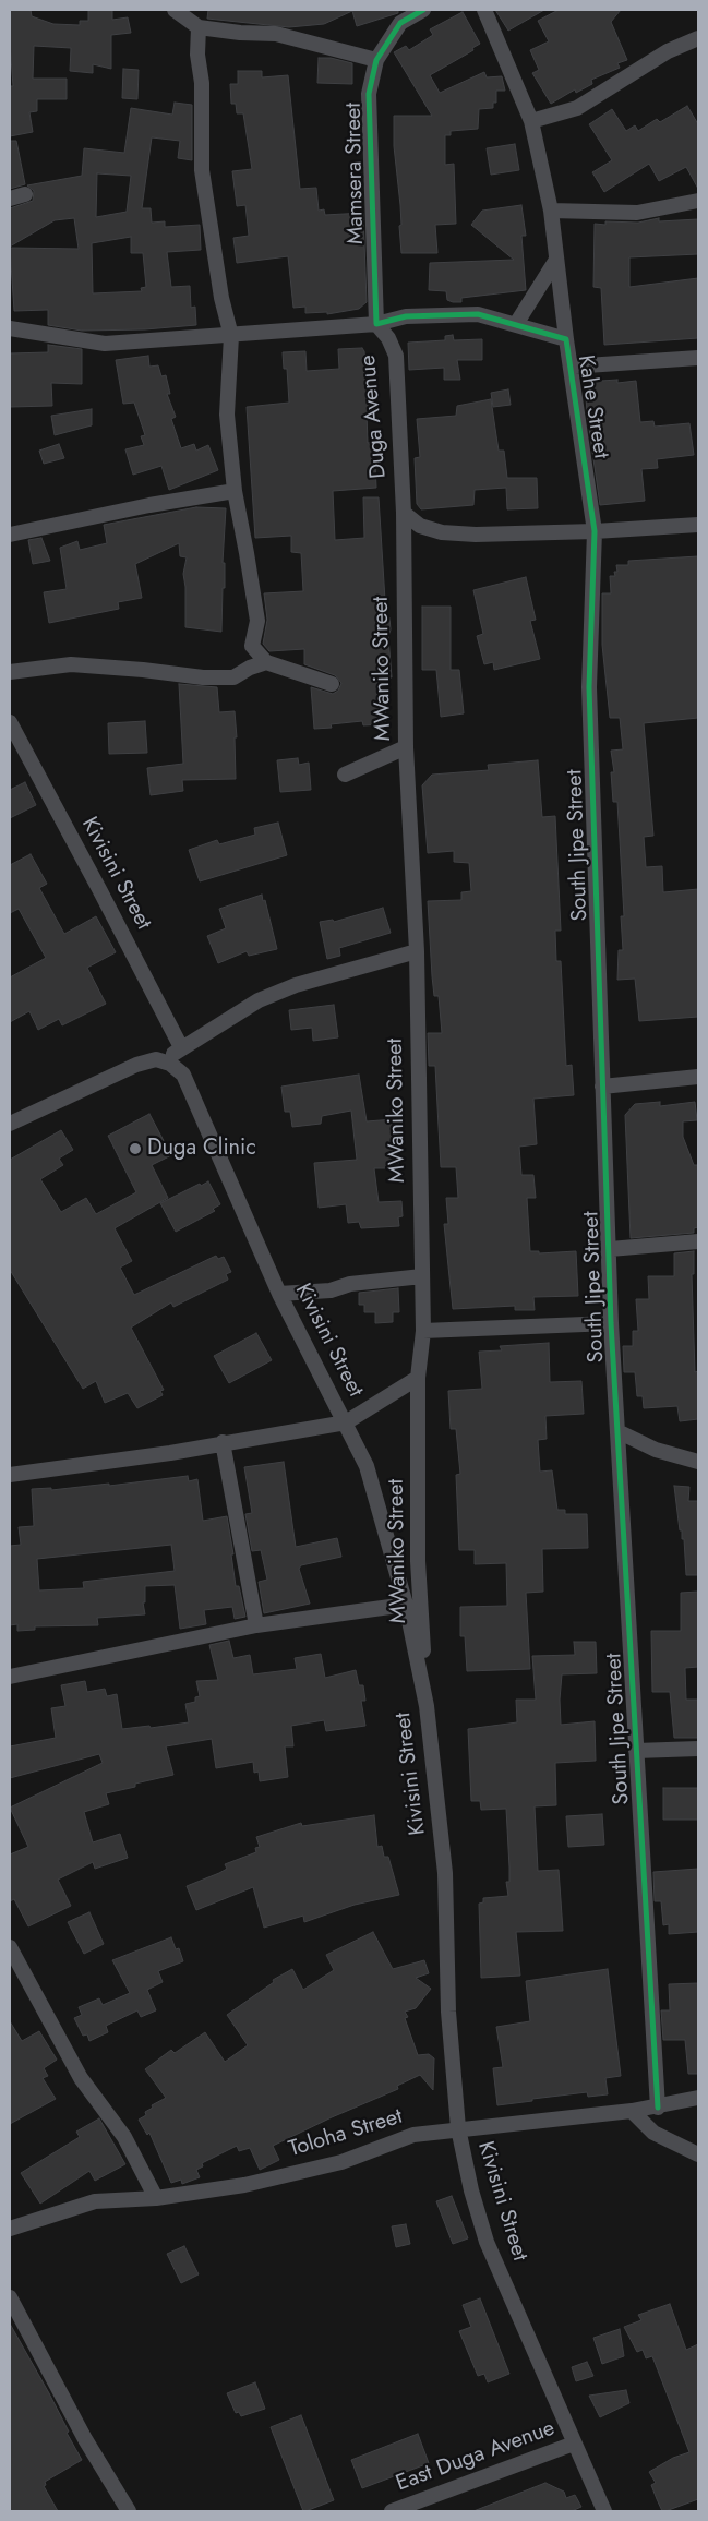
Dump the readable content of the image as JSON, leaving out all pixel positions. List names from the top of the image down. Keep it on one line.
{"streets":{"street":["Mamsera Street","Kahe Street","Duga Avenue","MWaniko Street","South Jipe Street","Kivisini Street","Toloha Street","East Duga Avenue"]},"crossings":[["Mamsera Street","Kahe Street"],["Mamsera Street","Duga Avenue"],["Kahe Street","Duga Avenue"],["Kahe Street","South Jipe Street"],["Duga Avenue","MWaniko Street"],["MWaniko Street","Kivisini Street"],["South Jipe Street","Toloha Street"],["Kivisini Street","Toloha Street"],["Kivisini Street","East Duga Avenue"]],"places":["Duga Clinic"]}
